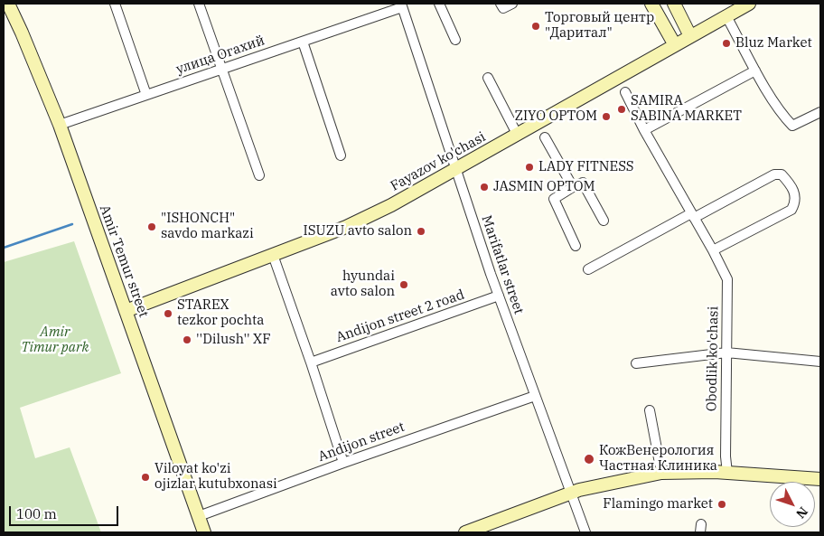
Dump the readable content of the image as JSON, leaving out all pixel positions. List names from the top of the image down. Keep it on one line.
{"streets":{"main road":["Fayazov ko'chasi","Amir Temur street"],"street":["улица Огахий","Marifatlar street","Andijon street 2 road","Obodlik ko'chasi","Andijon street"]},"crossings":[["улица Огахий","Amir Temur street"],["улица Огахий","Marifatlar street"],["Fayazov ko'chasi","Amir Temur street"],["Fayazov ko'chasi","Marifatlar street"],["Amir Temur street","Andijon street"],["Marifatlar street","Andijon street 2 road"],["Marifatlar street","Andijon street"]],"parks":["Amir Timur park"],"places":["Торговый центр \"Даритал\"","Bluz Market","SAMIRA SABINA MARKET","ZIYO OPTOM","LADY FITNESS","JASMIN OPTOM","\"ISHONCH\" savdo markazi","ISUZU avto salon","hyundai avto salon","STAREX tezkor pochta","''Dilush'' XF","КожВенерология Частная Клиника","Viloyat ko'zi ojizlar kutubxonasi","Flamingo market"],"scale_bar":"100 m","north":"bottom right"}
